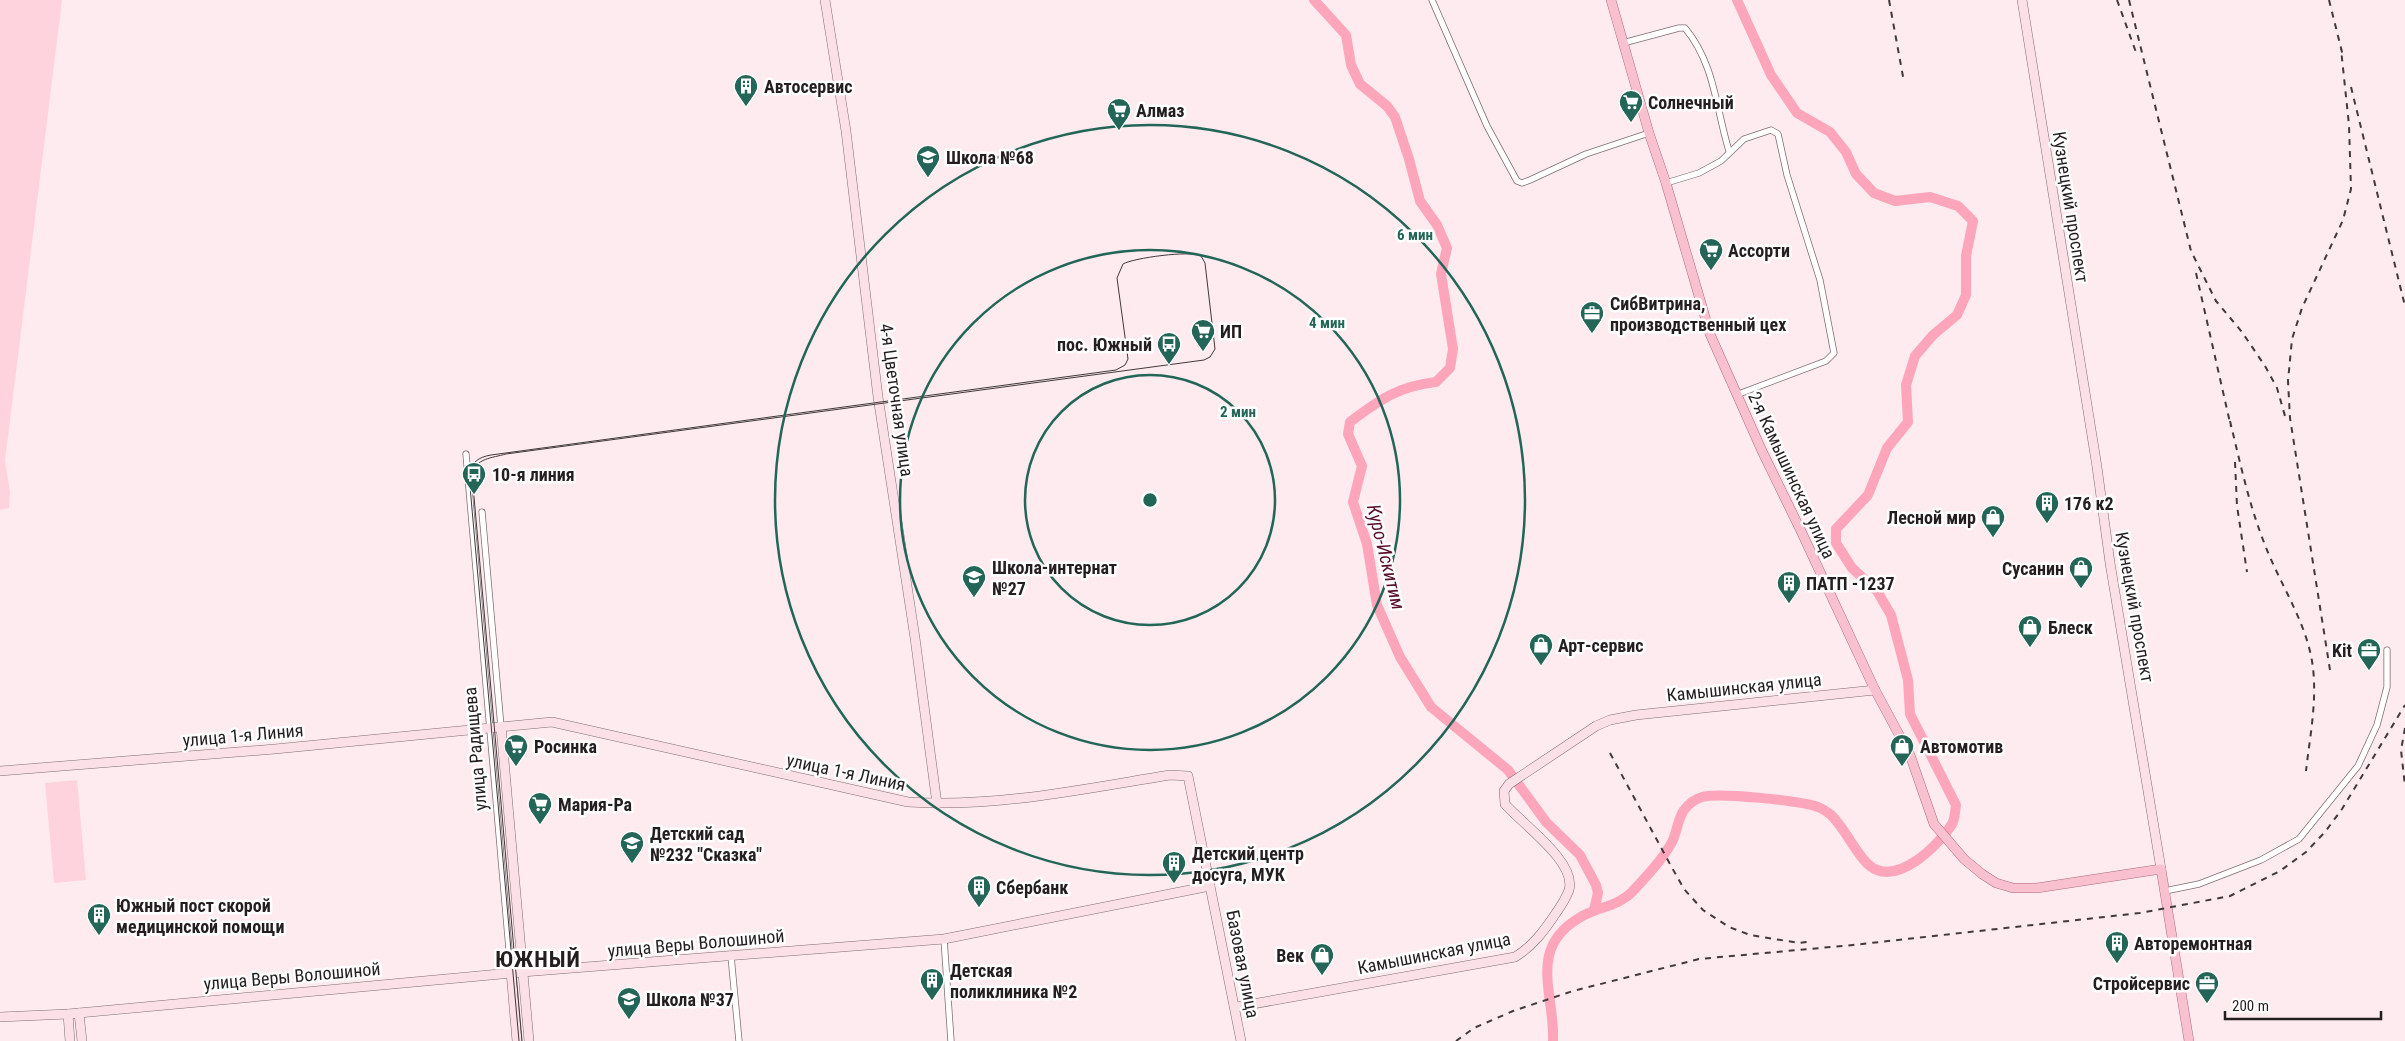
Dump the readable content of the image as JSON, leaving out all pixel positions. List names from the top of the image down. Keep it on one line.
{"streets":{"main road":["Кузнецкий проспект","2-я Камышинская улица"],"street":["4-я Цветочная улица","Камышинская улица","улица 1-я Линия","улица Радищева","улица Веры Волошиной","Базовая улица"]},"crossings":[["Кузнецкий проспект","2-я Камышинская улица"],["4-я Цветочная улица","улица 1-я Линия"],["2-я Камышинская улица","Камышинская улица"],["Камышинская улица","Базовая улица"],["улица 1-я Линия","улица Радищева"],["улица 1-я Линия","Базовая улица"],["улица Радищева","улица Веры Волошиной"],["улица Веры Волошиной","Базовая улица"]],"districts":["ЮЖНЫЙ"],"water":["Куро-Искитим"],"places":{"building":["Автосервис","176 к2","ПАТП -1237","Детский центр досуга, МУК","Сбербанк","Южный пост скорой медицинской помощи","Авторемонтная","Детская поликлиника №2"],"supermarket":["Солнечный","Алмаз","Ассорти","ИП","Росинка","Мария-Ра"],"school or university":["Школа №68","Школа-интернат №27","Детский сад №232 \"Сказка\"","Школа №37"],"office":["СибВитрина, производственный цех","Kit","Стройсервис"],"bus stop":["пос. Южный","10-я линия"],"shop":["Лесной мир","Сусанин","Блеск","Арт-сервис","Автомотив","Век"]},"scale_bar":"200 m","rings":["6 мин","4 мин","2 мин"]}
